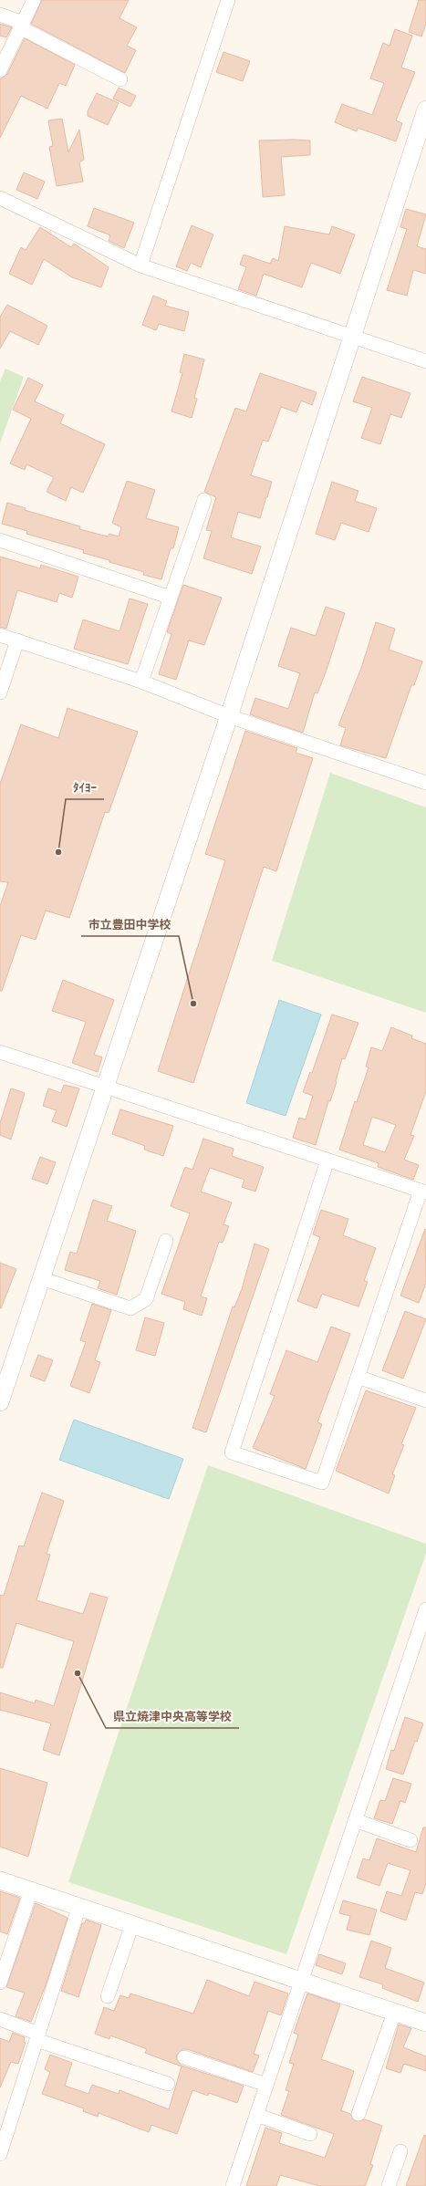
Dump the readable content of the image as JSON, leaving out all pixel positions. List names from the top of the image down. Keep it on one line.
{"places":["ﾀｲﾖｰ","市立豊田中学校","県立焼津中央高等学校"]}
